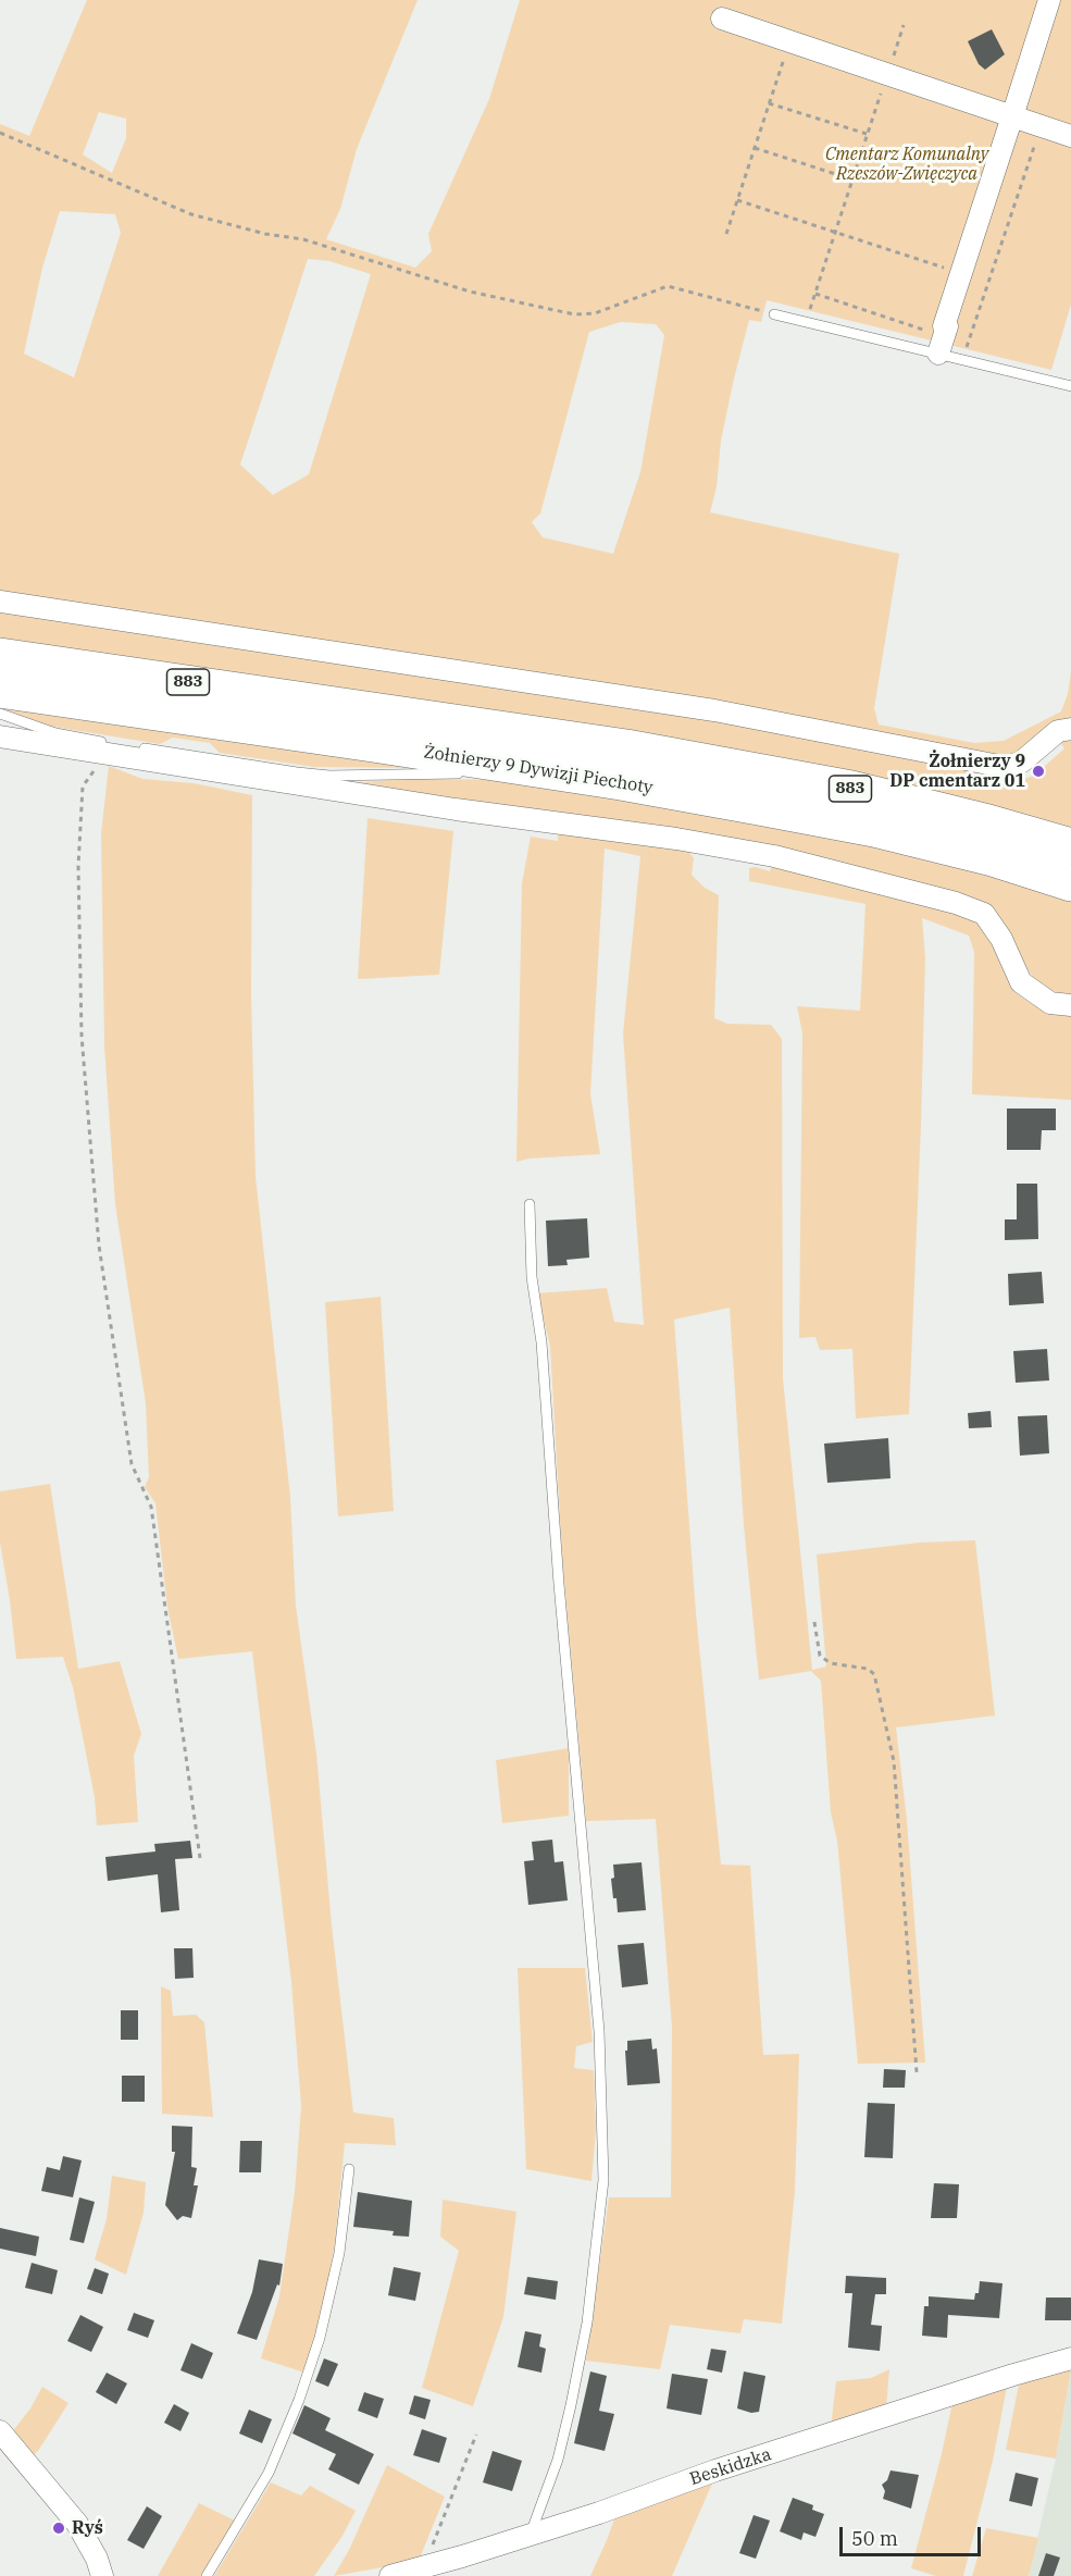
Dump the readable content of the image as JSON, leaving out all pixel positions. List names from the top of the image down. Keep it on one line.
{"streets":{"highway":["883","Żołnierzy 9 Dywizji Piechoty"],"street":["Beskidzka"]},"parks":["Cmentarz Komunalny Rzeszów-Zwięczyca"],"places":["Żołnierzy 9 DP cmentarz 01","Ryś"],"scale_bar":"50 m"}
